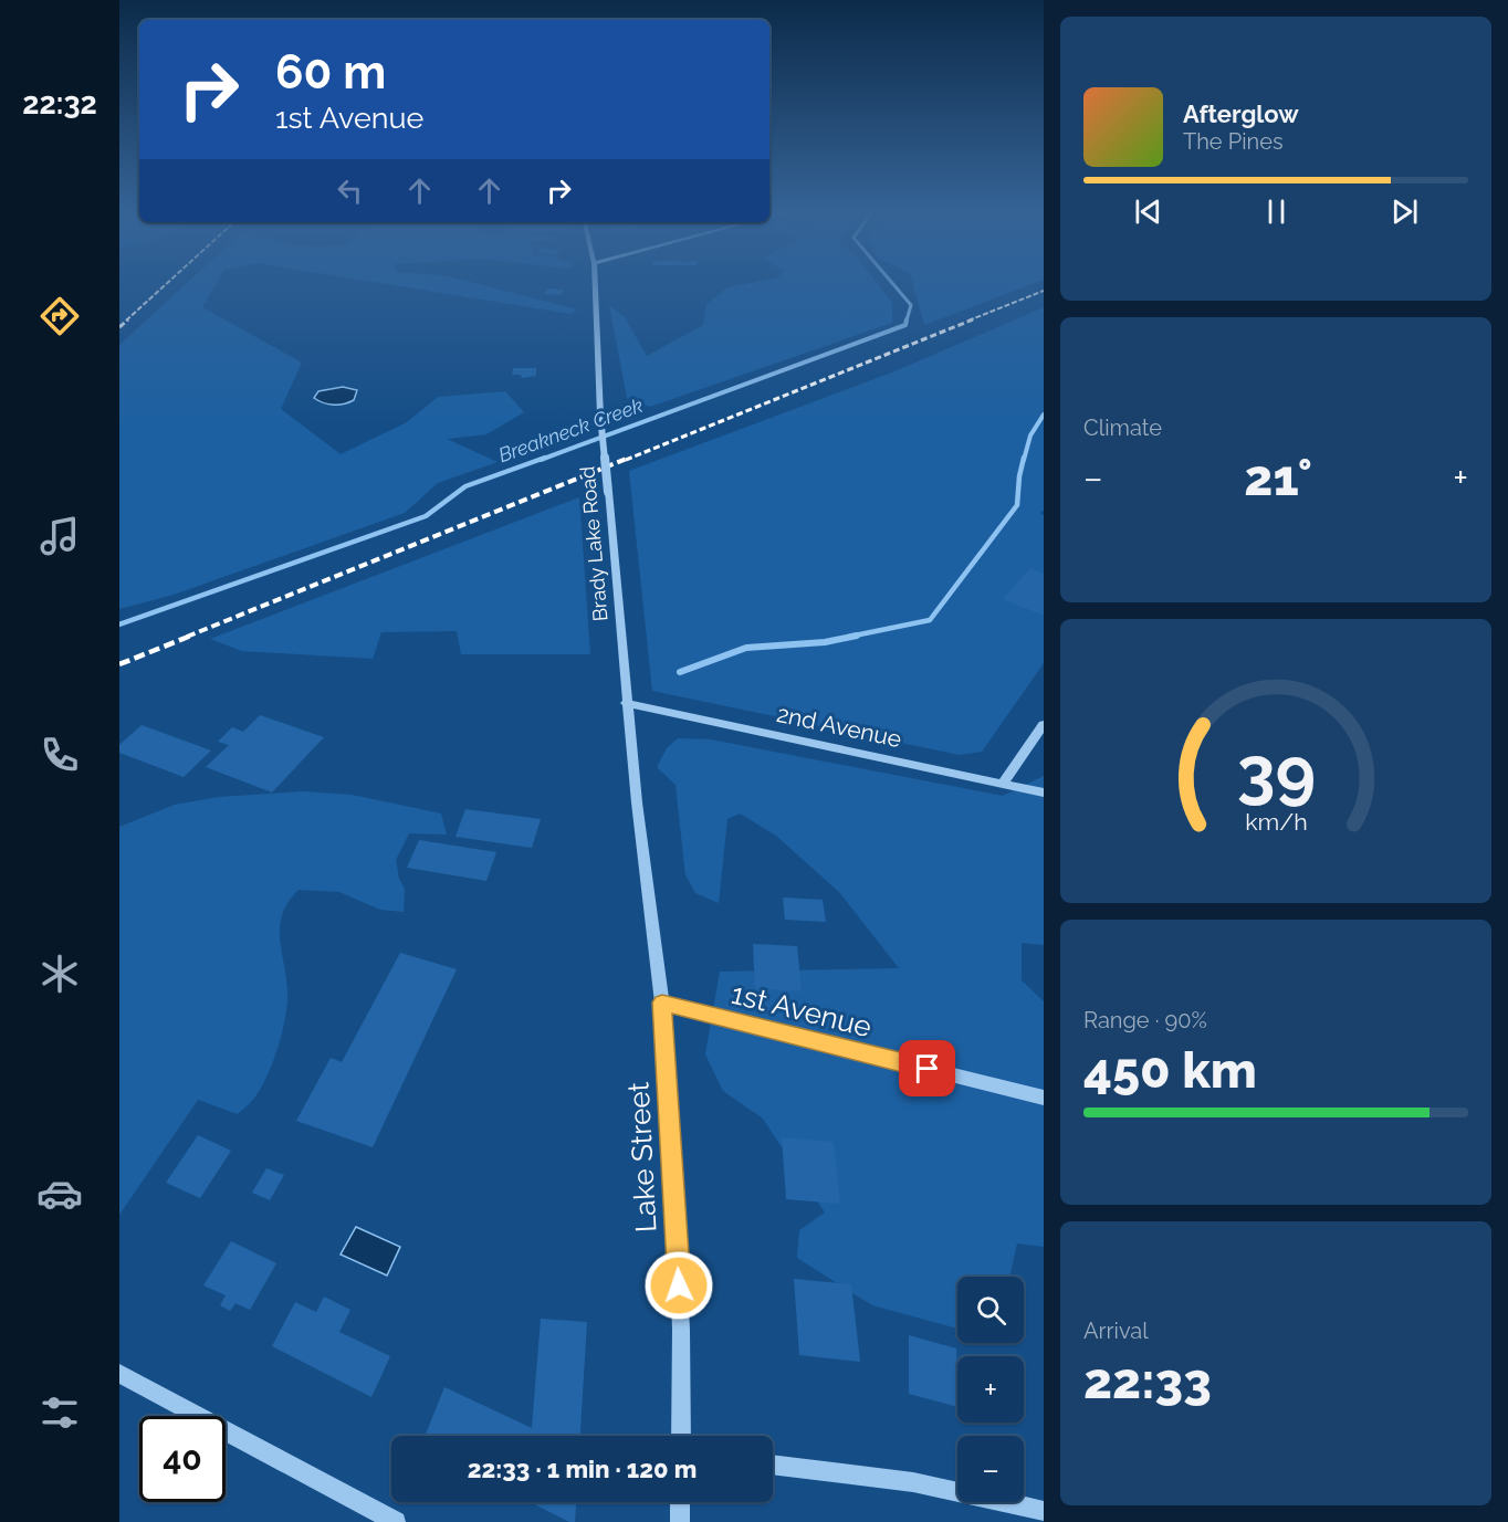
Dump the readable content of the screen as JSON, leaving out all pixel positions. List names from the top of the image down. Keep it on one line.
{"streets":{"street":["Brady Lake Road","2nd Avenue","1st Avenue","Lake Street"]},"crossings":[["Brady Lake Road","2nd Avenue"],["Brady Lake Road","Lake Street"],["1st Avenue","Lake Street"]],"water":["Breakneck Creek"],"page":{"tabs":"22:32","turn":["60 m","1st Avenue"],"song":["Afterglow","The Pines"],"tile":["Climate",["Range · 90%","450 km"],["Arrival","22:33"]],"heat":["−","21°","+"],"map_buttons":["+","−"],"limit":"40","trip":"22:33 · 1 min · 120 m","gauge":["39","km/h"]}}
